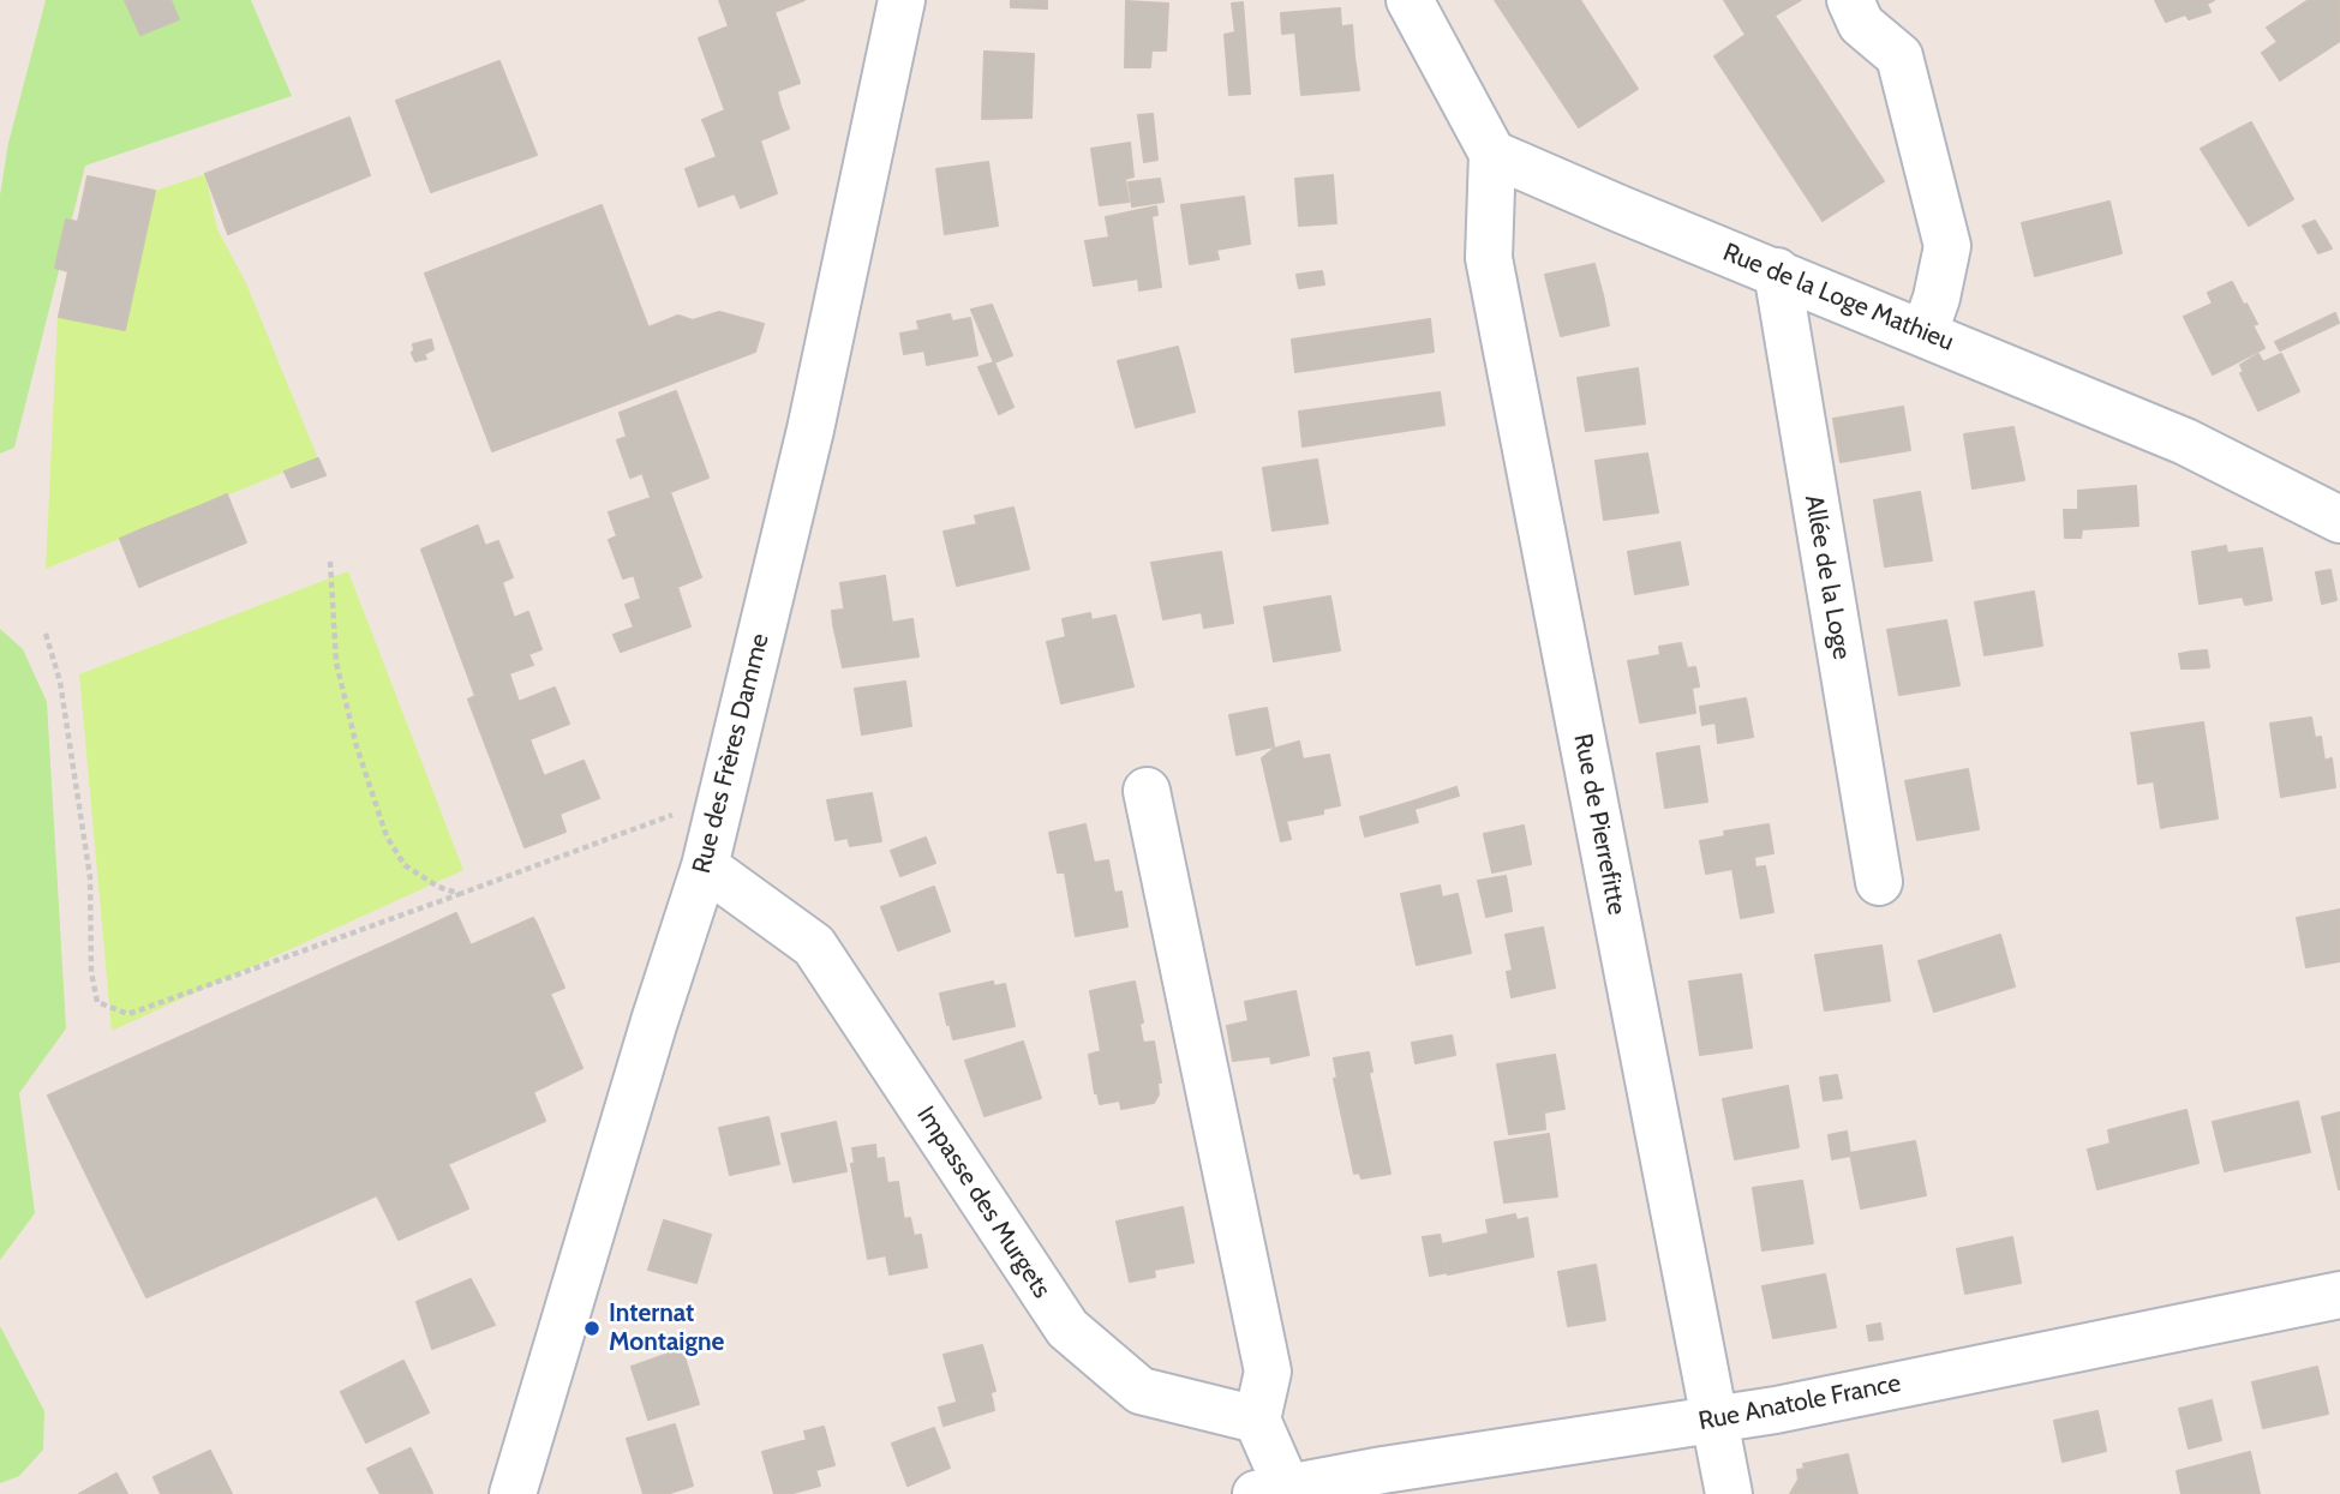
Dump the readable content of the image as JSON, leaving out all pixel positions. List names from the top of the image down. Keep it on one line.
{"streets":{"street":["Rue de la Loge Mathieu","Allée de la Loge","Rue des Frères Damme","Rue de Pierrefitte","Impasse des Murgets","Rue Anatole France"]},"crossings":[["Rue de la Loge Mathieu","Allée de la Loge"],["Rue de la Loge Mathieu","Rue de Pierrefitte"],["Rue des Frères Damme","Impasse des Murgets"],["Rue de Pierrefitte","Rue Anatole France"]],"places":["Internat Montaigne"]}
